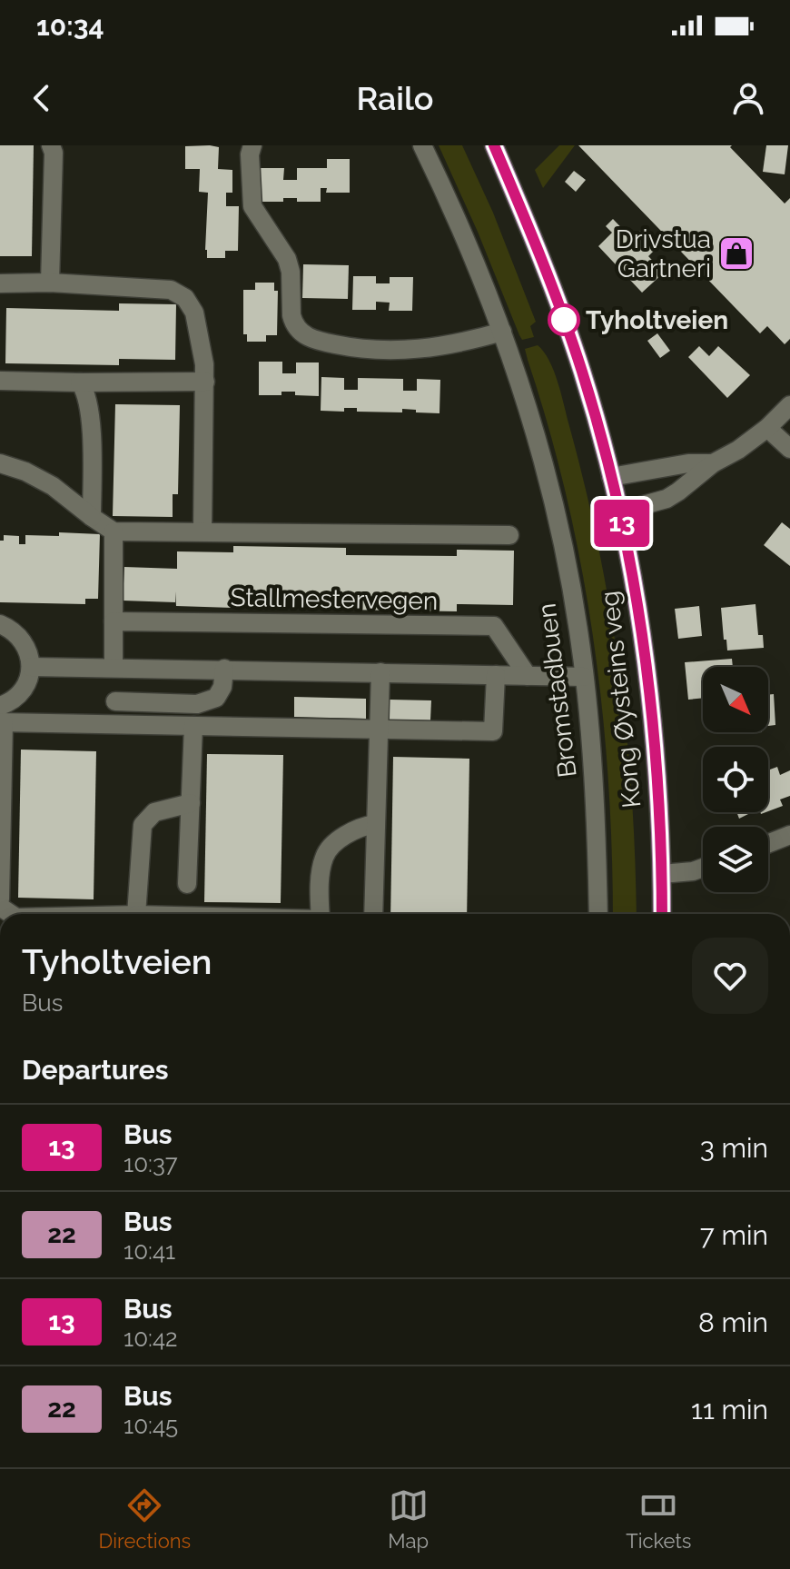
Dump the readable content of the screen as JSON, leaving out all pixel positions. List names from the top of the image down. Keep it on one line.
{"streets":{"main road":["Kong Øysteins veg"],"street":["Stallmestervegen","Bromstadbuen"]},"places":{"shop":["Drivstua Gartneri"],"other":["Tyholtveien"]},"lines":["bus line 13"],"north":"bottom right","page":{"status":"10:34","header":"Railo","on_map":"13","heading":[["Tyholtveien","Bus"],"Departures"],"list":[{"mark":"13","name":"Bus","note":"10:37","value":"3 min"},{"mark":"22","name":"Bus","note":"10:41","value":"7 min"},{"mark":"13","name":"Bus","note":"10:42","value":"8 min"},{"mark":"22","name":"Bus","note":"10:45","value":"11 min"}],"tabs":["Directions","Map","Tickets"]}}
